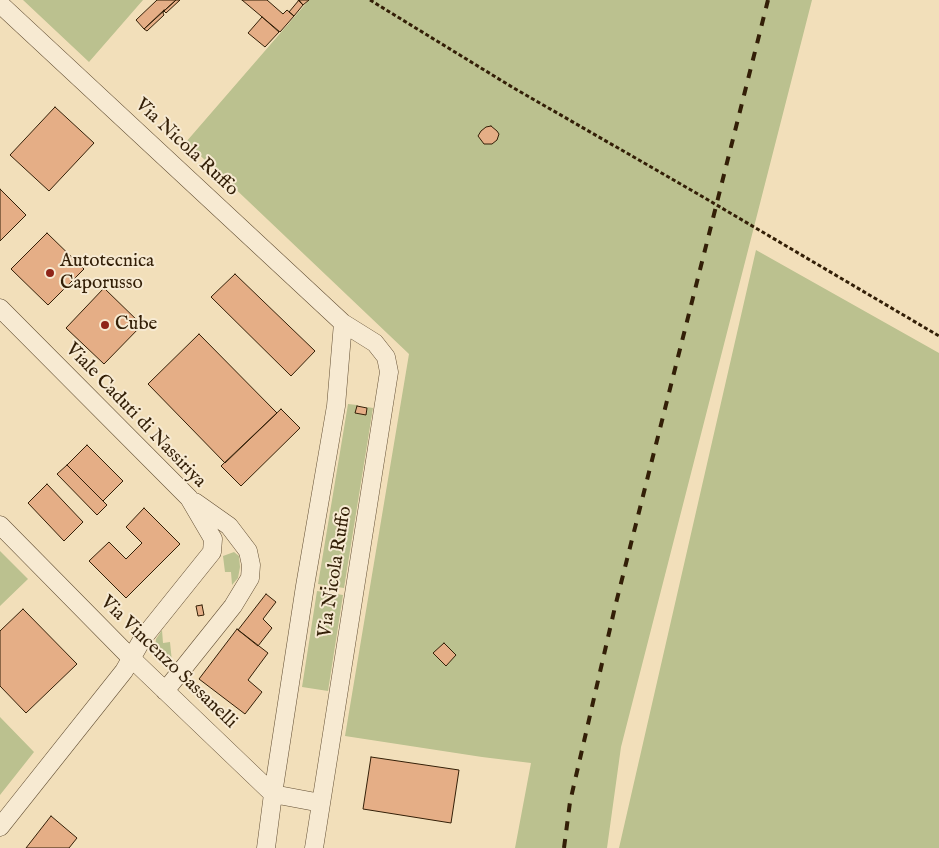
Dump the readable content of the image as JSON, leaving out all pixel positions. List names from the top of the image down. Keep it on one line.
{"streets":{"street":["Via Nicola Ruffo","Viale Caduti di Nassiriya","Via Vincenzo Sassanelli"]},"crossings":[["Via Nicola Ruffo","Via Vincenzo Sassanelli"],["Viale Caduti di Nassiriya","Via Vincenzo Sassanelli"]],"places":["Autotecnica Caporusso","Cube"]}
